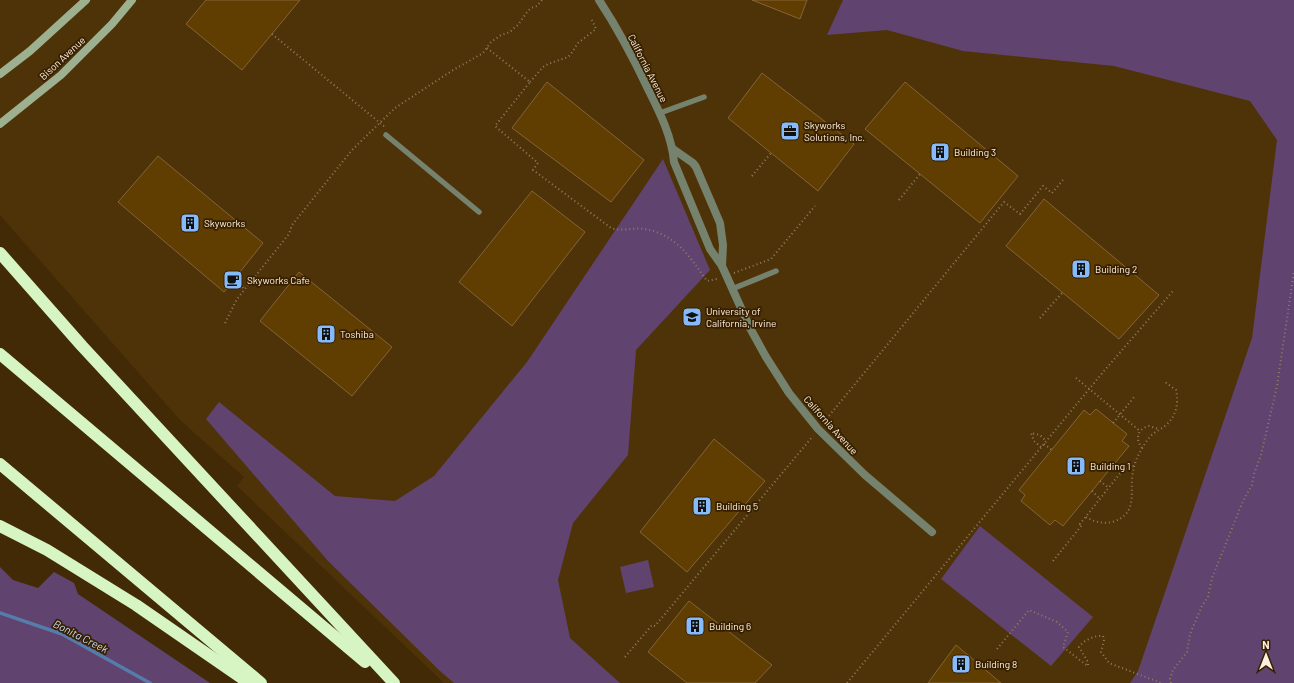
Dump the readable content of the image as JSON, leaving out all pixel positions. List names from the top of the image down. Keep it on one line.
{"streets":{"main road":["Bison Avenue"],"street":["California Avenue"]},"water":["Bonita Creek"],"places":{"office":["Skyworks Solutions, Inc."],"building":["Building 3","Skyworks","Building 2","Toshiba","Building 1","Building 5","Building 6","Building 8"],"cafe":["Skyworks Cafe"],"school or university":["University of California, Irvine"]},"north":"top"}
